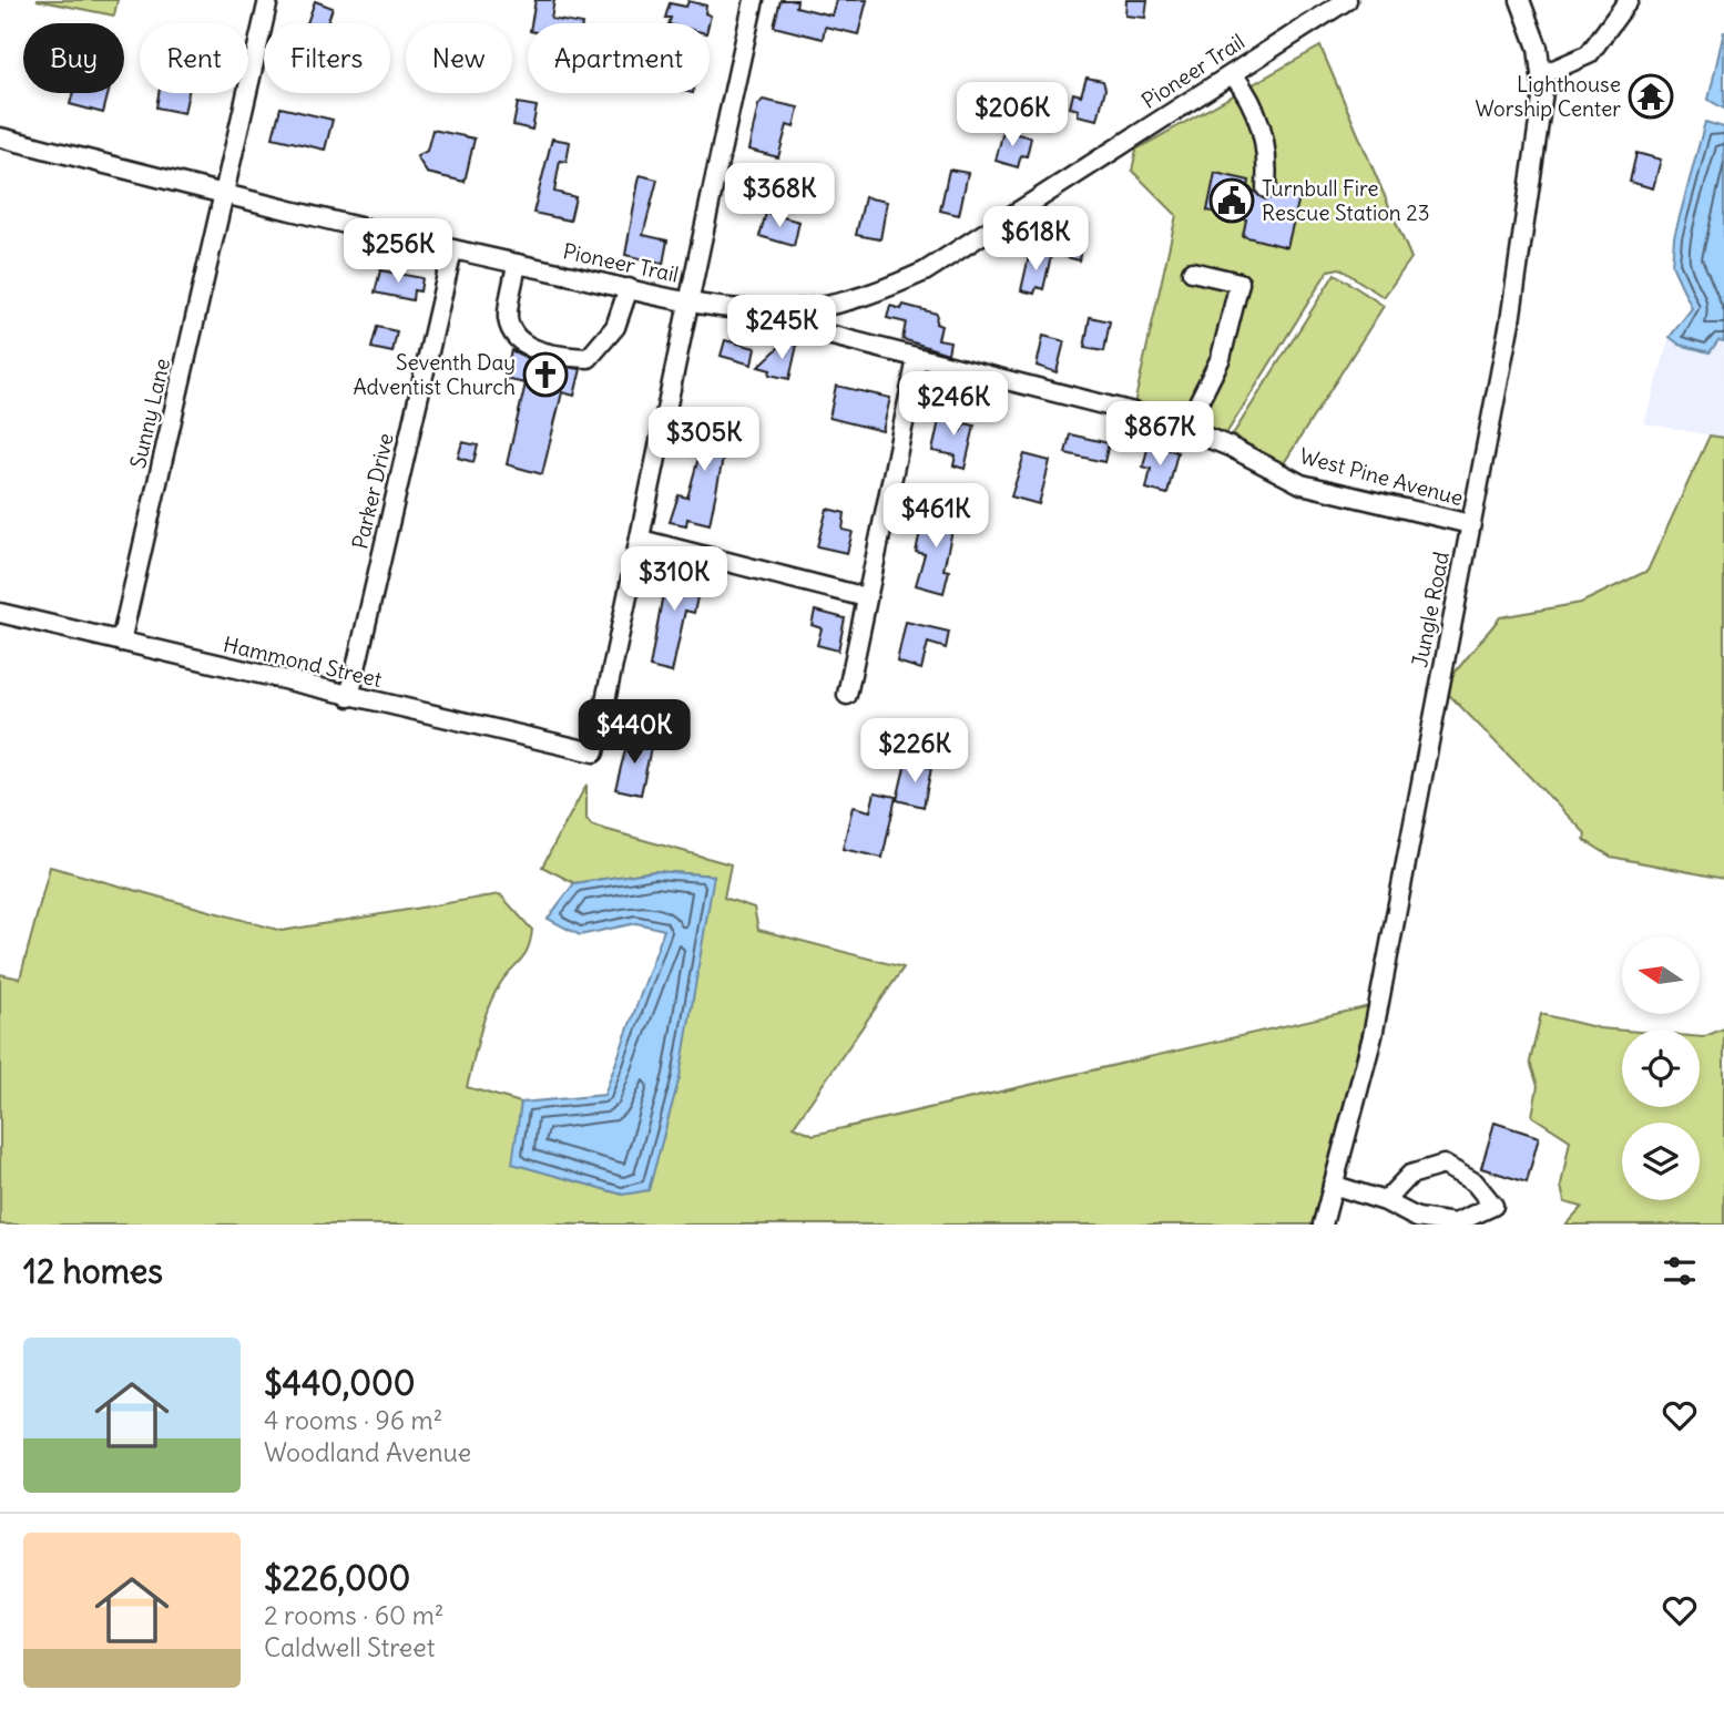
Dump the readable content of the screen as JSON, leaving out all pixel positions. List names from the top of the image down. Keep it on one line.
{"streets":{"street":["Pioneer Trail","Sunny Lane","West Pine Avenue","Parker Drive","Jungle Road","Hammond Street"]},"crossings":[["Pioneer Trail","Sunny Lane"],["Pioneer Trail","West Pine Avenue"],["Pioneer Trail","Parker Drive"],["Sunny Lane","Hammond Street"],["West Pine Avenue","Jungle Road"],["Parker Drive","Hammond Street"]],"places":{"temple":["Lighthouse Worship Center"],"public building":["Turnbull Fire Rescue Station 23"],"church":["Seventh Day Adventist Church"]},"north":"left","page":{"chip":["Buy","Rent","Filters","New","Apartment"],"price":["$206K","$368K","$618K","$256K","$245K","$246K","$867K","$305K","$461K","$310K","$440K","$226K"],"heading":"12 homes","list":[{"name":"$440,000","note":"4 rooms · 96 m² · Woodland Avenue"},{"name":"$226,000","note":"2 rooms · 60 m² · Caldwell Street"}]}}
